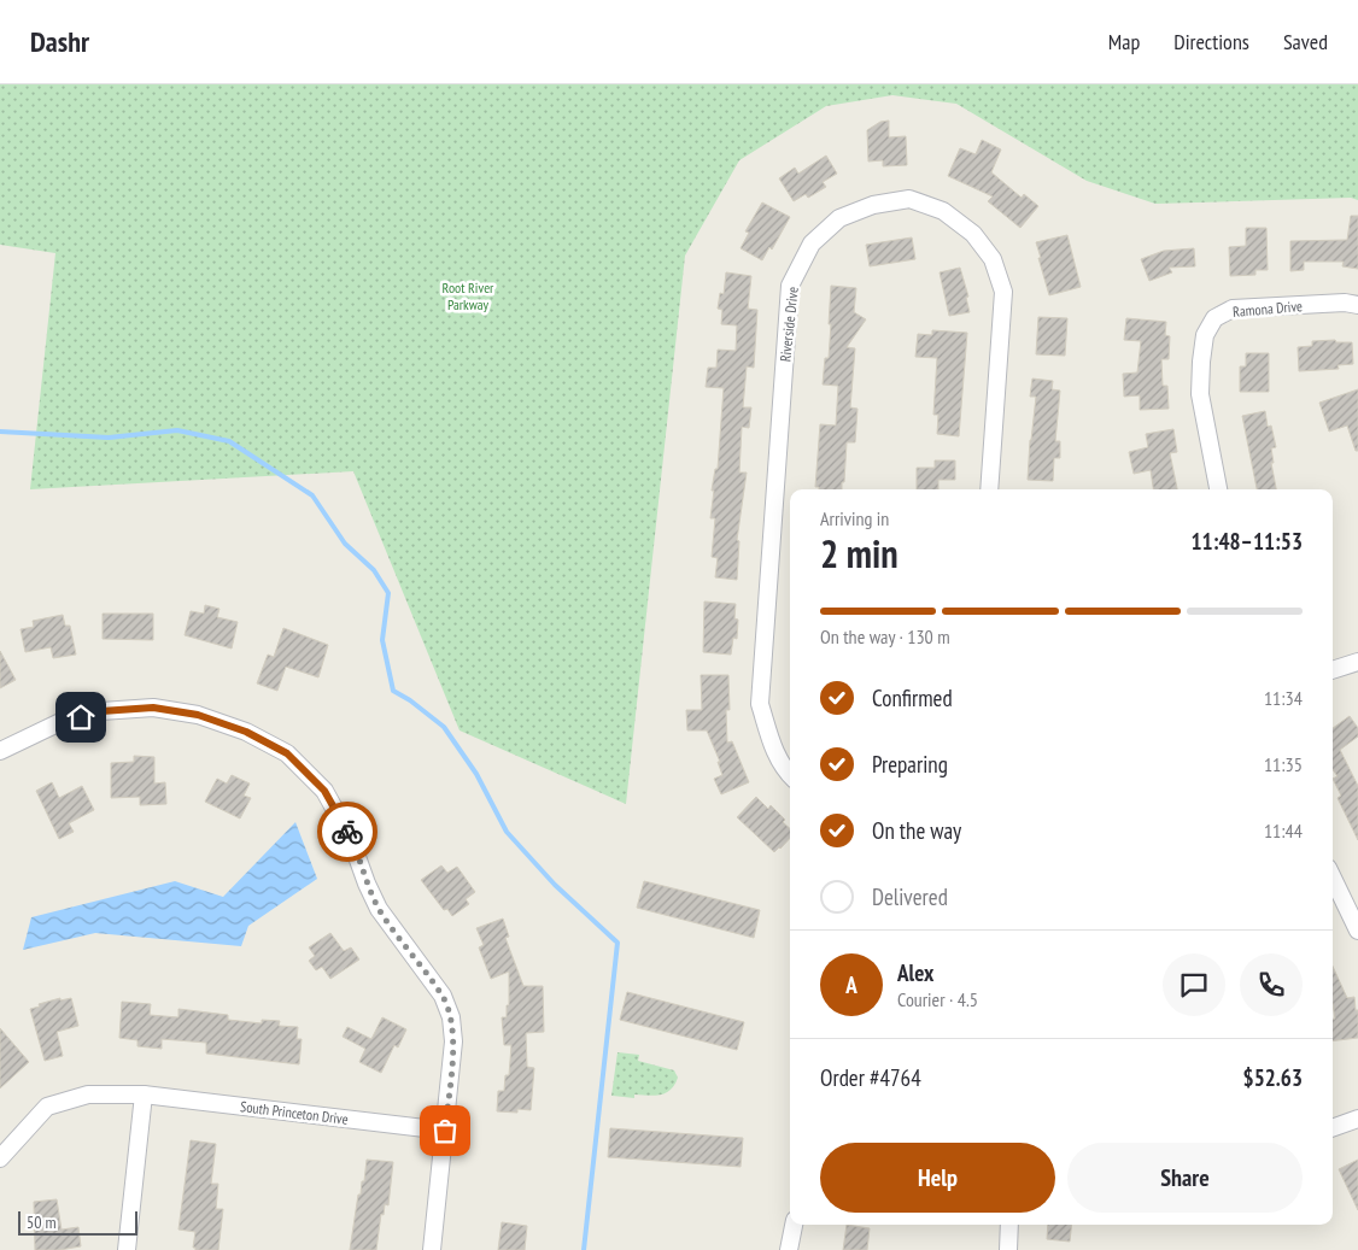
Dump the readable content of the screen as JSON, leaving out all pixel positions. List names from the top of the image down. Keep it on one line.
{"streets":{"street":["Ramona Drive","Riverside Drive","South Princeton Drive"]},"parks":["Root River Parkway"],"scale_bar":"50 m","page":{"header":"Dashr","nav":["Map","Directions","Saved"],"heading":["2 min","Arriving in","11:48–11:53"],"panel":["Alex","Courier · 4.5","Order #4764","$52.63"],"bar":"On the way · 130 m","list":[["Confirmed","11:34"],["Preparing","11:35"],["On the way","11:44"],"Delivered"],"round":"A","buttons":["Help","Share"],"scale":"50 m"}}
